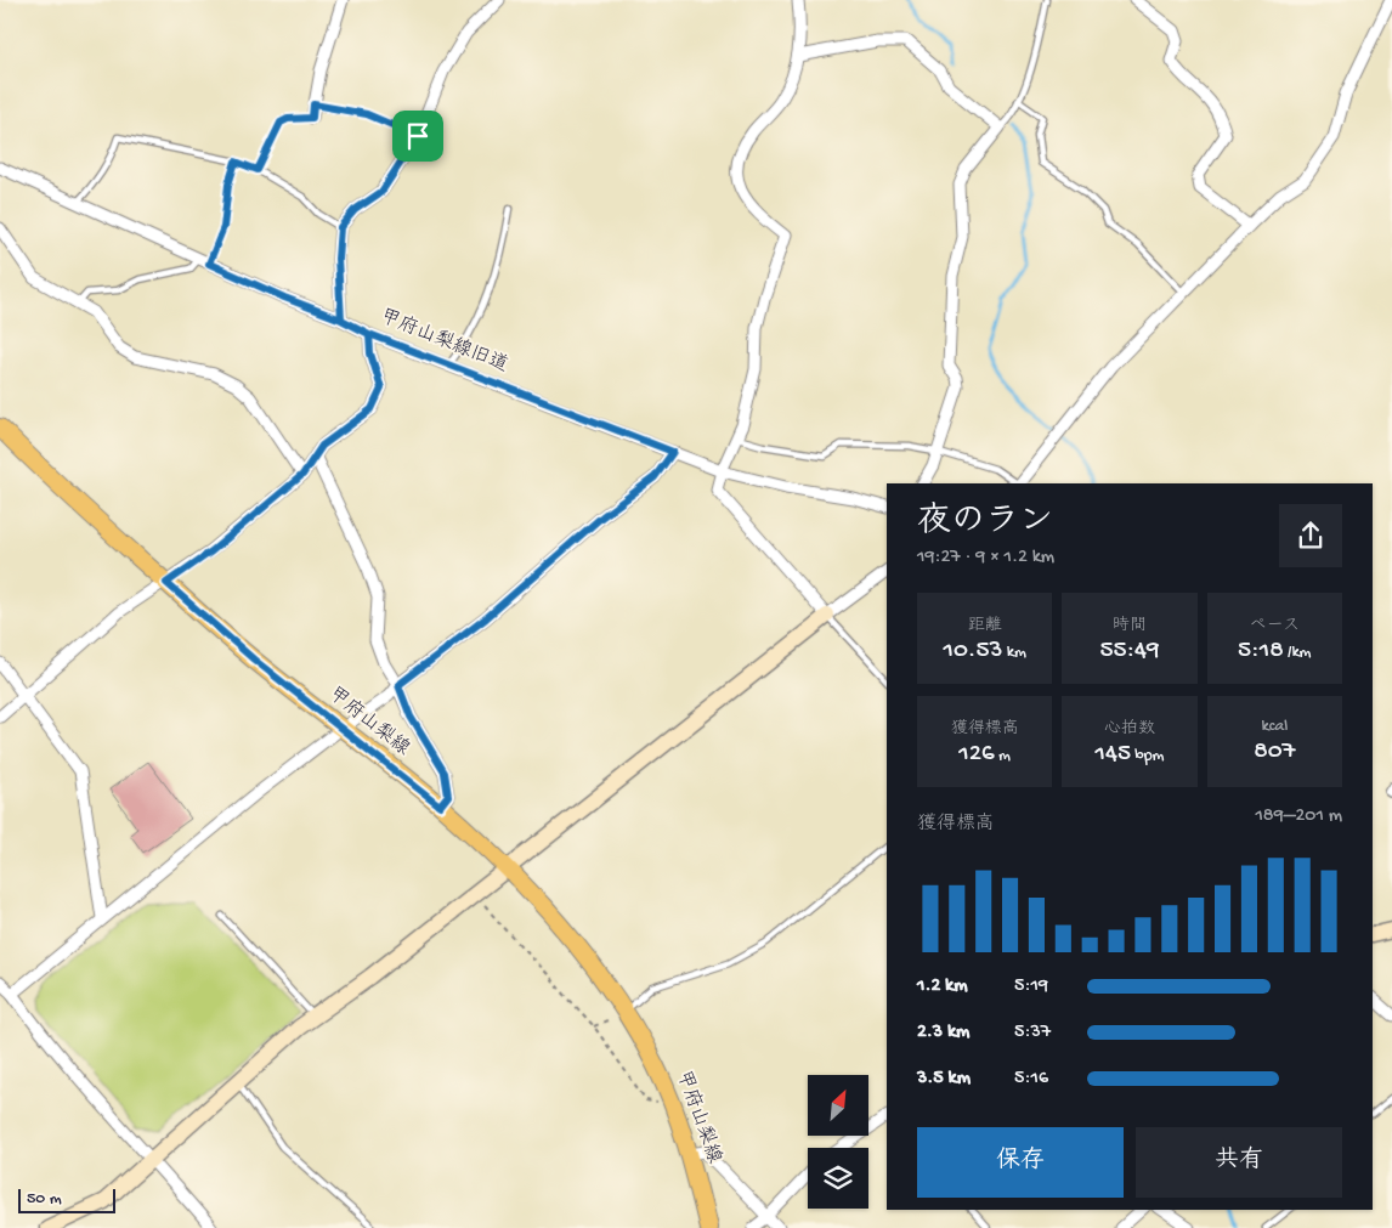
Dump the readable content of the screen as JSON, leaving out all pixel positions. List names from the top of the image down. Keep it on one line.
{"streets":{"main road":["甲府山梨線"],"street":["甲府山梨線旧道"]},"scale_bar":"50 m","north":"top right","page":{"heading":["夜のラン","19:27 · 9 × 1.2 km"],"stats":[["距離","10.53 km"],["時間","55:49"],["ペース","5:18 /km"],["獲得標高","126 m"],["心拍数","145 bpm"],["kcal","807"]],"chart":["獲得標高","189–201 m"],"list":[{"name":"1.2 km","note":"5:19"},{"name":"2.3 km","note":"5:37"},{"name":"3.5 km","note":"5:16"}],"buttons":["保存","共有"],"scale":"50 m"}}
